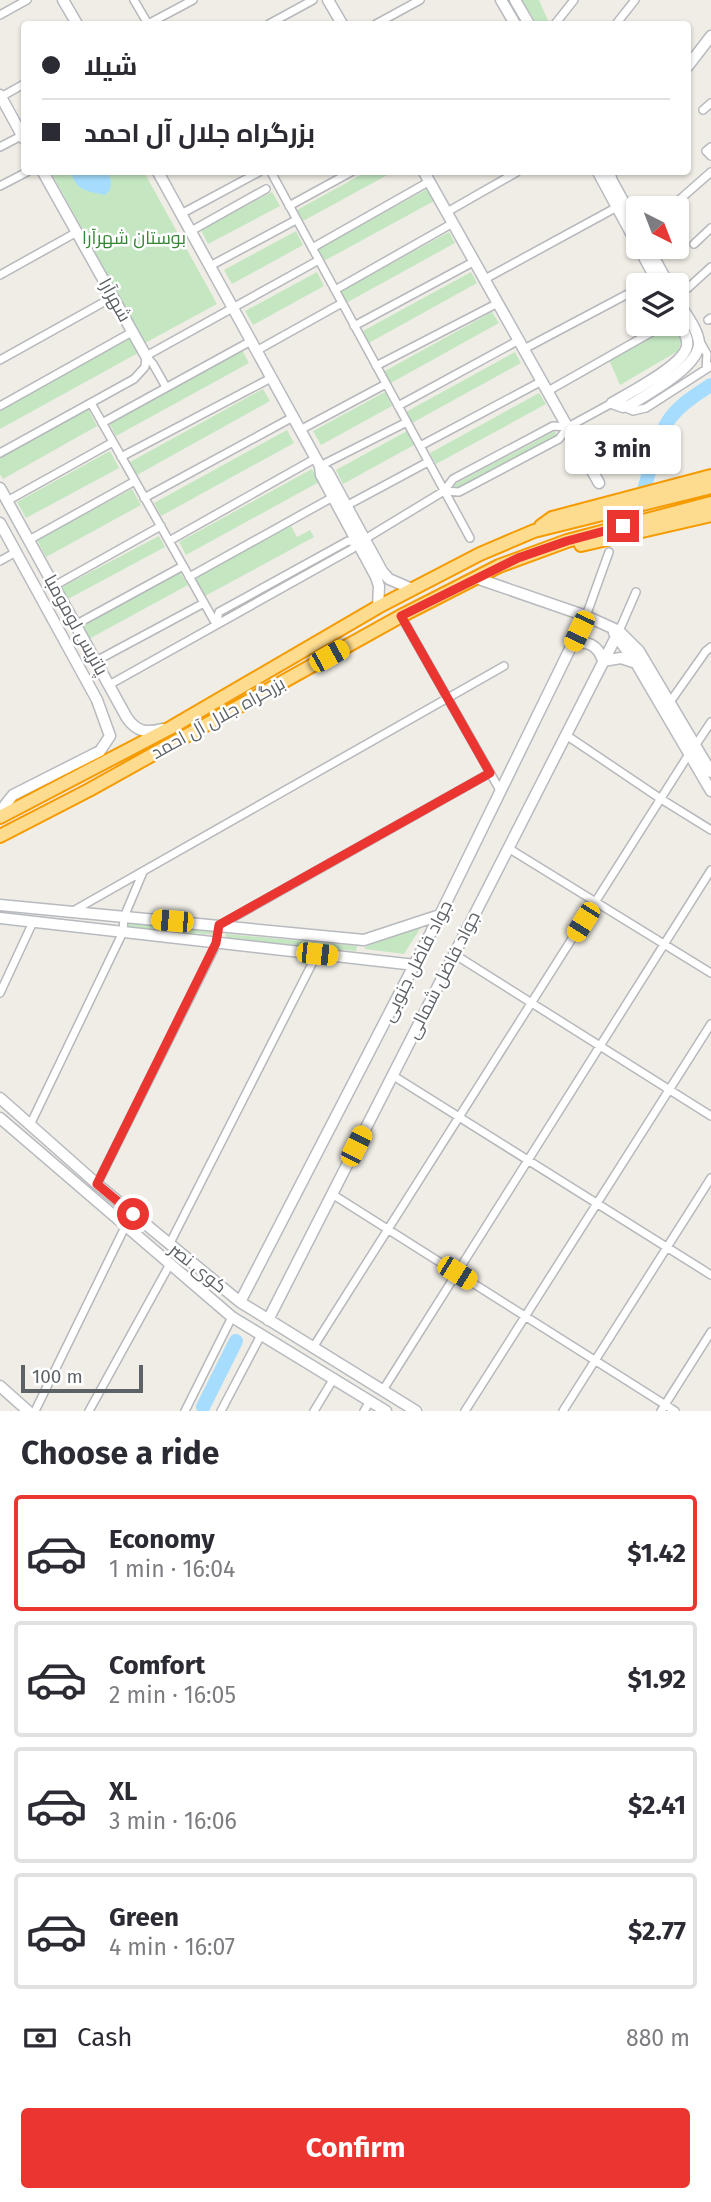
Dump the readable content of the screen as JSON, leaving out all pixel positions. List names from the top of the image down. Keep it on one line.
{"streets":{"highway":["بزرگراه جلال آل احمد"],"street":["شهرآرا","پاتریس لومومبا","جواد فاضل جنوبی","جواد فاضل شمالی","کوی نصر"]},"crossings":[["پاتریس لومومبا","بزرگراه جلال آل احمد"],["جواد فاضل جنوبی","کوی نصر"],["جواد فاضل شمالی","کوی نصر"]],"parks":["بوستان شهرآرا"],"scale_bar":"100 m","north":"bottom right","page":{"banner":["شیلا","بزرگراه جلال آل احمد"],"bubble":"3 min","scale":"100 m","heading":"Choose a ride","list":[{"name":"Economy","note":"1 min · 16:04","value":"$1.42"},{"name":"Comfort","note":"2 min · 16:05","value":"$1.92"},{"name":"XL","note":"3 min · 16:06","value":"$2.41"},{"name":"Green","note":"4 min · 16:07","value":"$2.77"}],"pay":["Cash","880 m"],"buttons":"Confirm"}}
